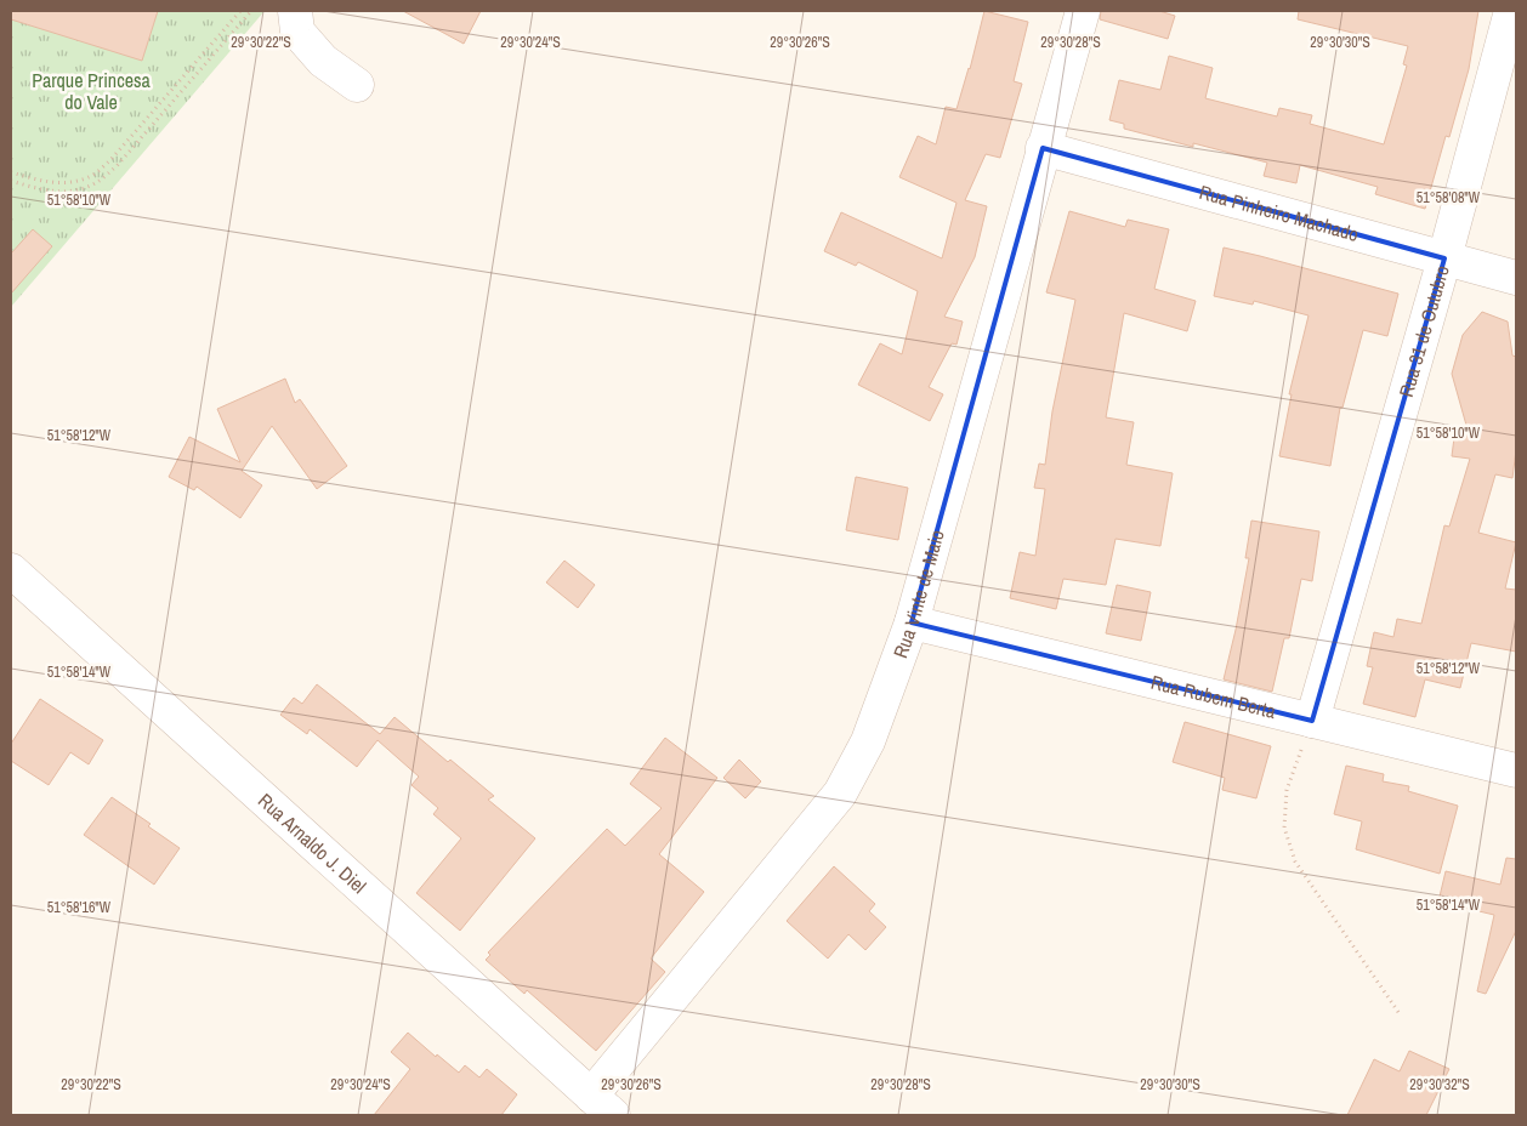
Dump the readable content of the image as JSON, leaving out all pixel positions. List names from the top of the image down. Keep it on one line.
{"streets":{"street":["Rua Pinheiro Machado","Rua 31 de Outubro","Rua Vinte de Maio","Rua Rubem Berta","Rua Arnaldo J. Diel"]},"crossings":[["Rua Pinheiro Machado","Rua 31 de Outubro"],["Rua Pinheiro Machado","Rua Vinte de Maio"],["Rua 31 de Outubro","Rua Rubem Berta"],["Rua Vinte de Maio","Rua Rubem Berta"],["Rua Vinte de Maio","Rua Arnaldo J. Diel"]],"parks":["Parque Princesa do Vale"],"coordinates":["29°30'22\"S","29°30'24\"S","29°30'26\"S","29°30'28\"S","29°30'30\"S","51°58'08\"W","51°58'10\"W","51°58'12\"W","51°58'14\"W","51°58'16\"W","29°30'32\"S"]}
